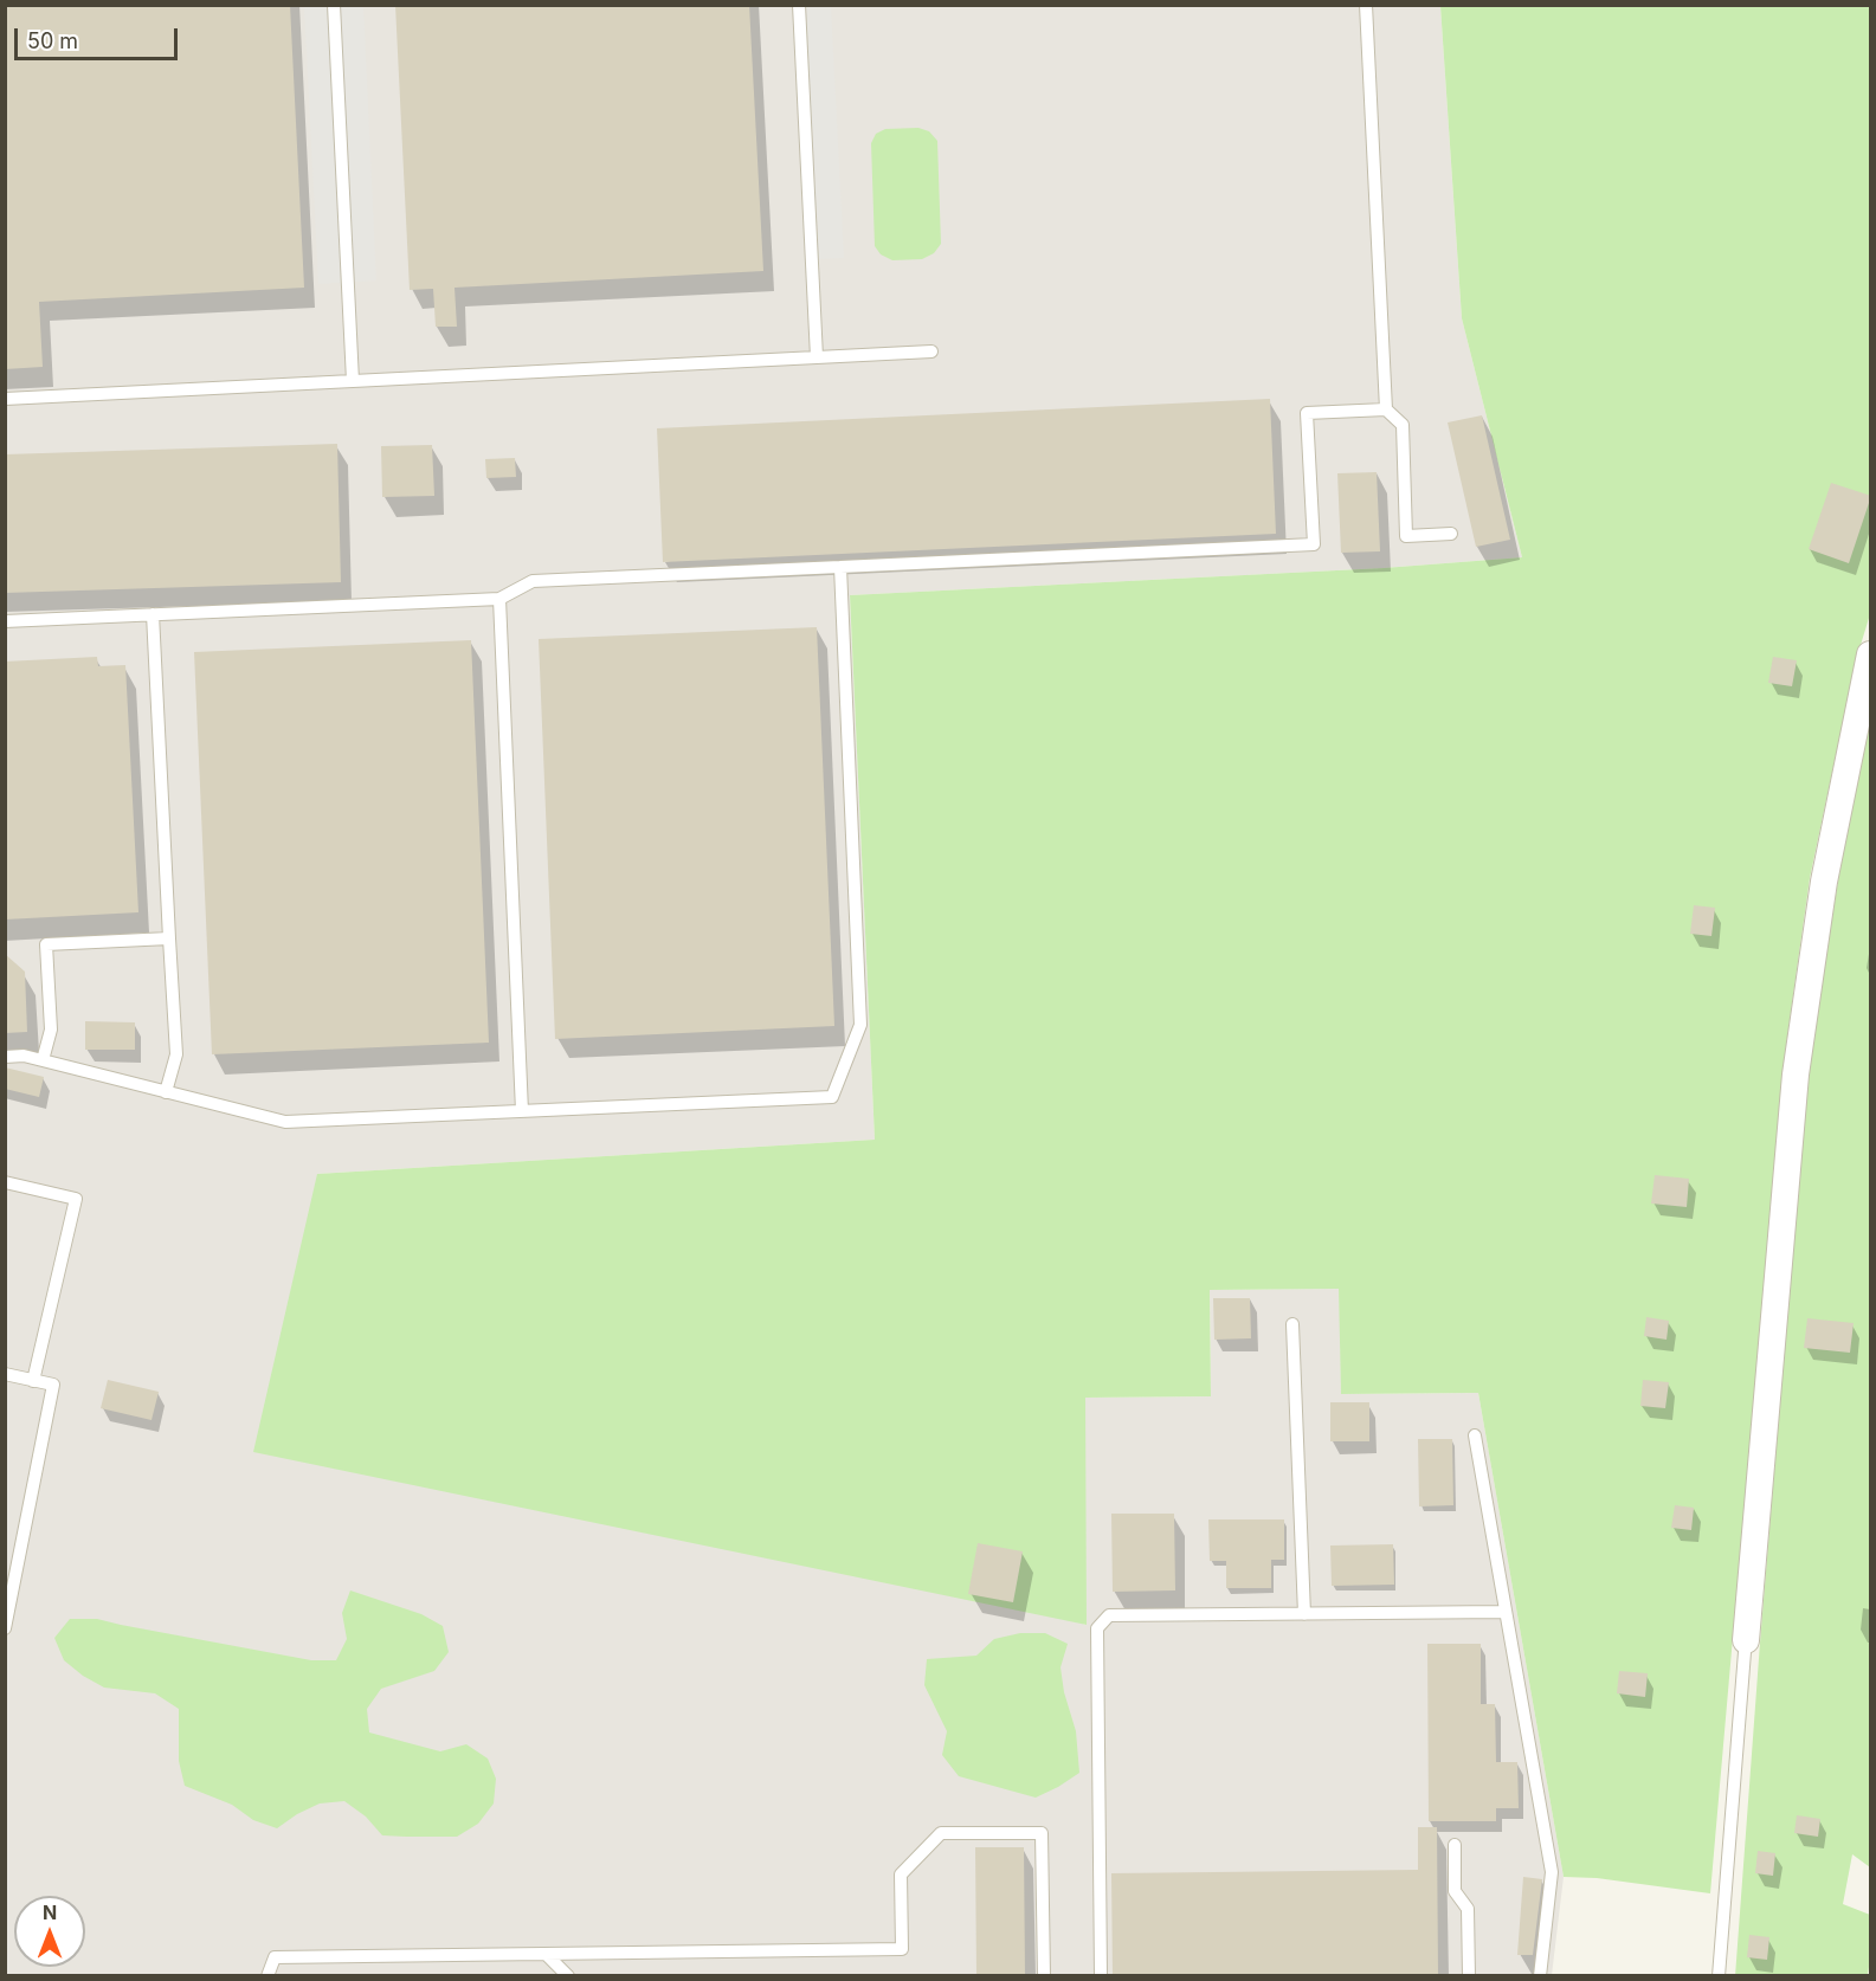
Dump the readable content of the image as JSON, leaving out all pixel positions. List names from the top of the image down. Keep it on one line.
{"scale_bar":"50 m","north":"top"}
